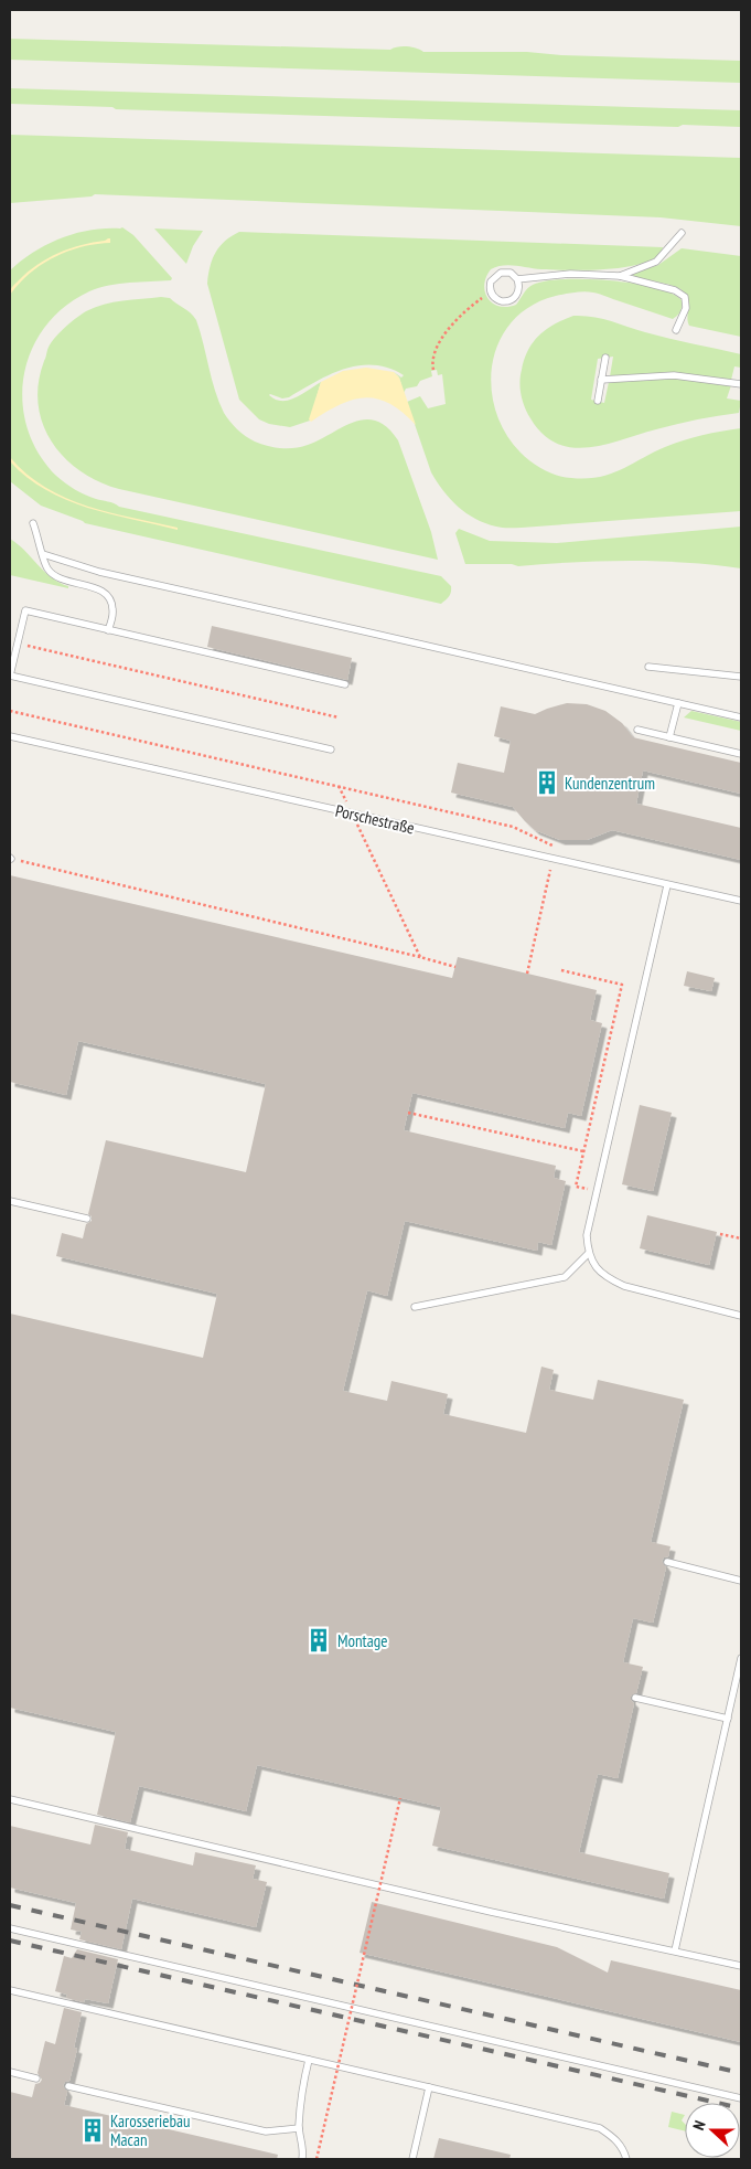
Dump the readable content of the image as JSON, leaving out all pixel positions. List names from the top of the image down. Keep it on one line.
{"streets":{"lane":["Porschestraße"]},"places":{"building":["Kundenzentrum","Montage","Karosseriebau Macan"]},"north":"left"}
